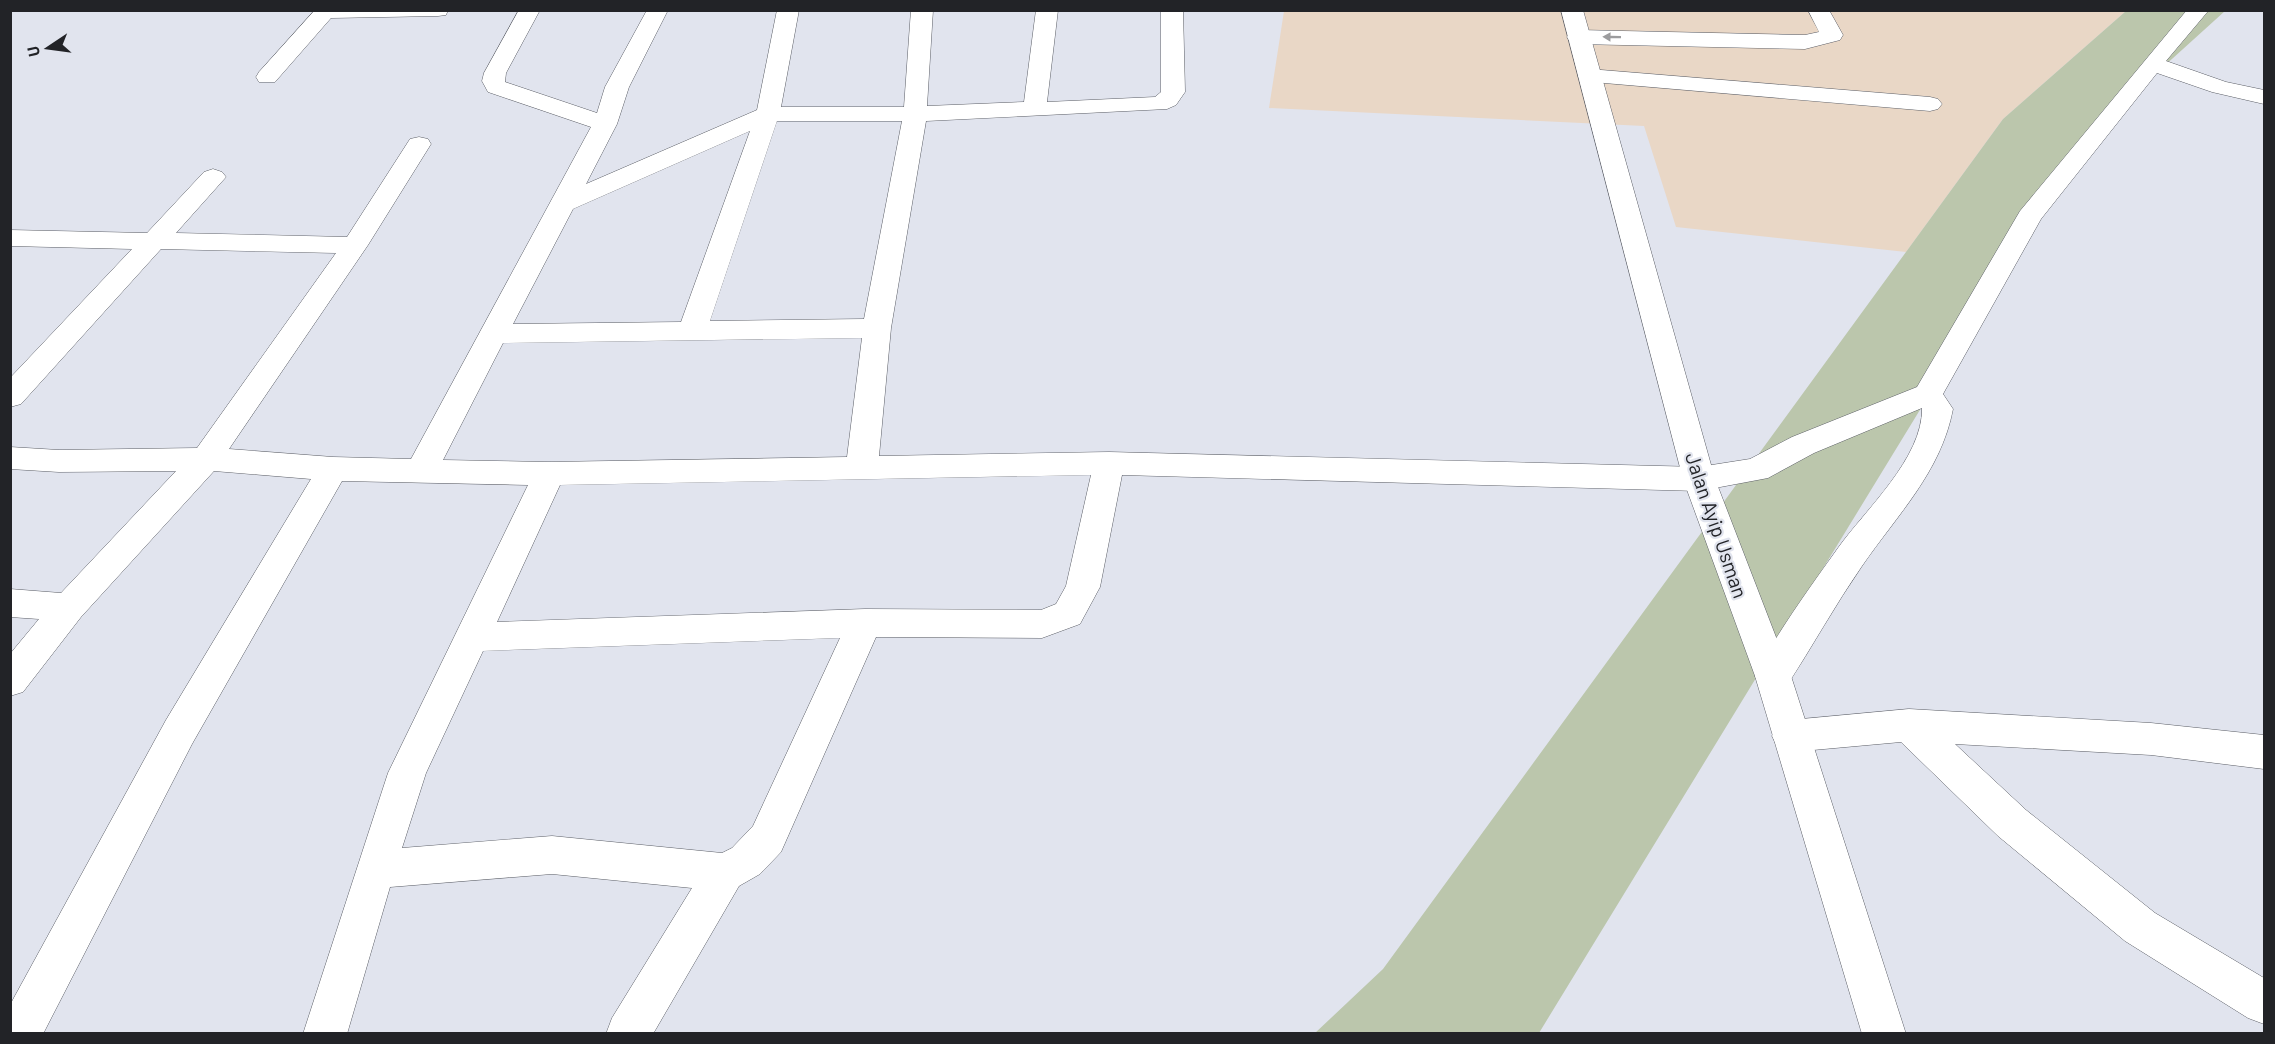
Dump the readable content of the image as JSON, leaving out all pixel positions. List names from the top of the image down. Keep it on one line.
{"streets":{"street":["Jalan Ayip Usman"]},"north":"left"}
